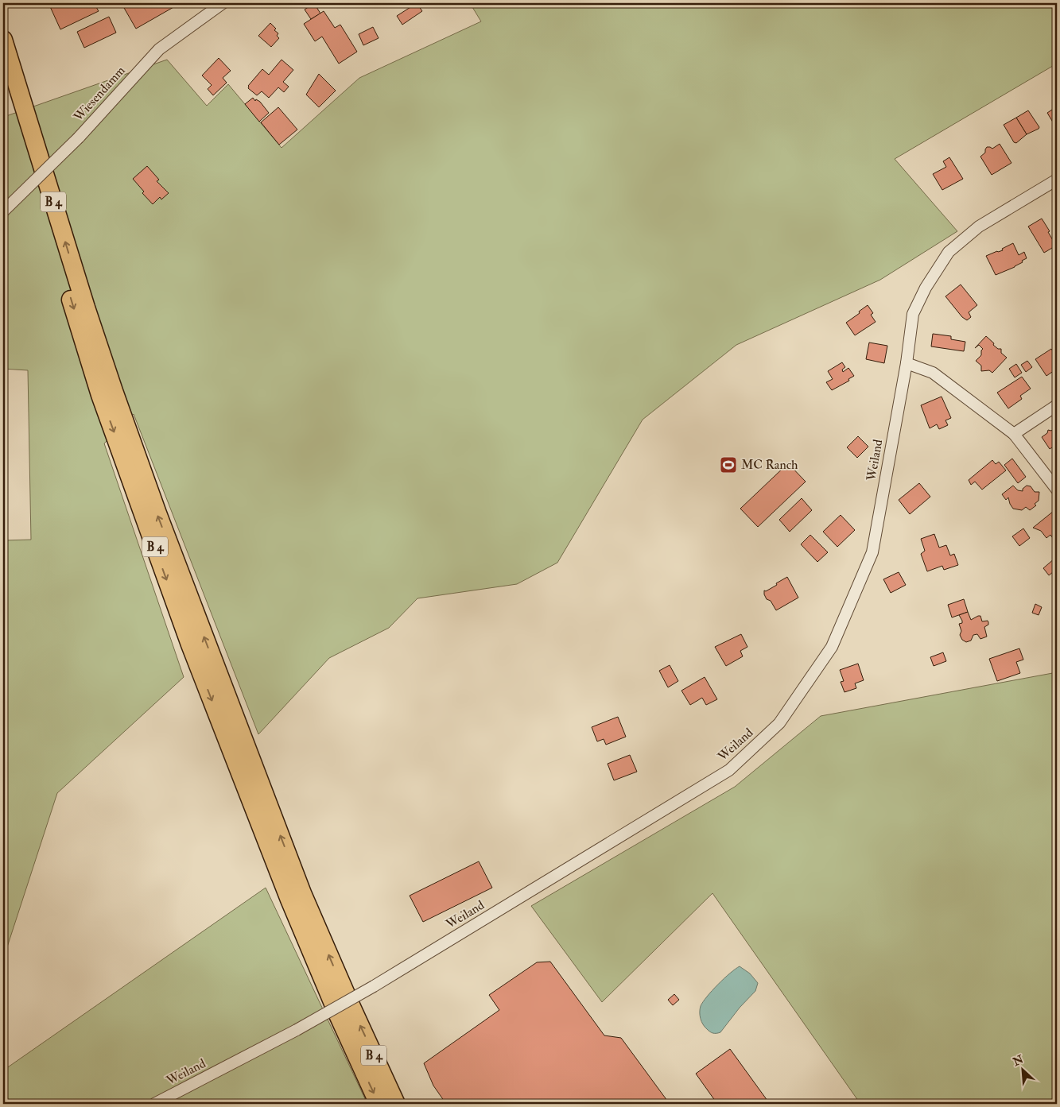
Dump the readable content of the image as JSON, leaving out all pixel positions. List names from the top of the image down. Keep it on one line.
{"streets":{"highway":["B 4"],"street":["Wiesendamm","Weiland"]},"places":{"sports":["MC Ranch"]},"north":"top left"}
